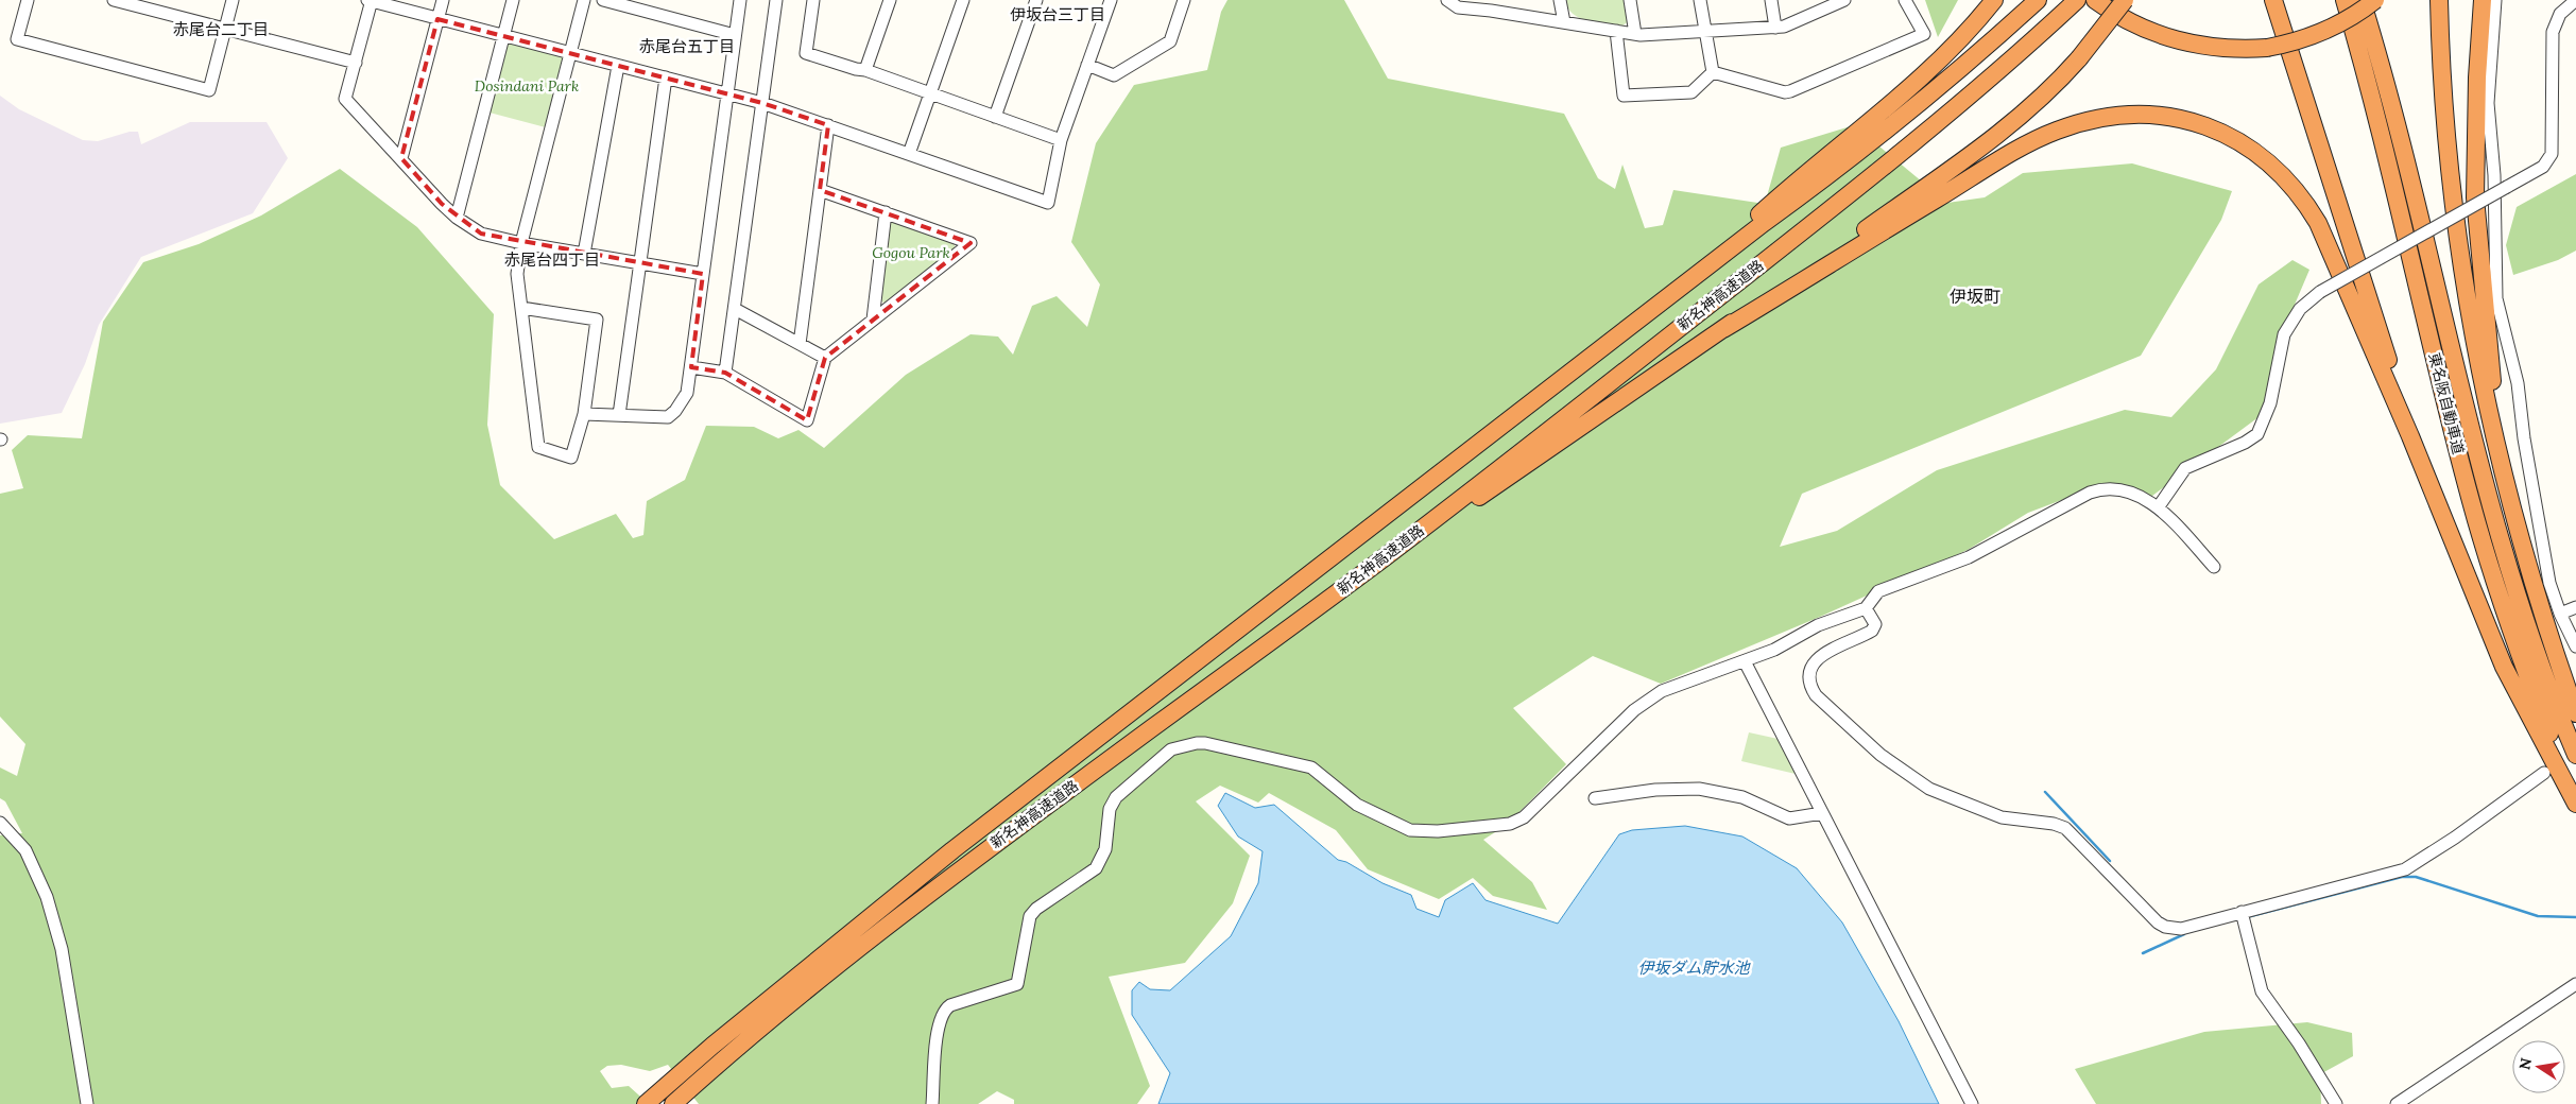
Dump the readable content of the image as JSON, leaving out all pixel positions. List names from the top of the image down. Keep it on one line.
{"streets":{"highway":["新名神高速道路","東名阪自動車道"]},"districts":["伊坂台三丁目","赤尾台二丁目","赤尾台五丁目","赤尾台四丁目","伊坂町"],"water":["伊坂ダム貯水池"],"parks":["Dosindani Park","Gogou Park"],"north":"left"}
